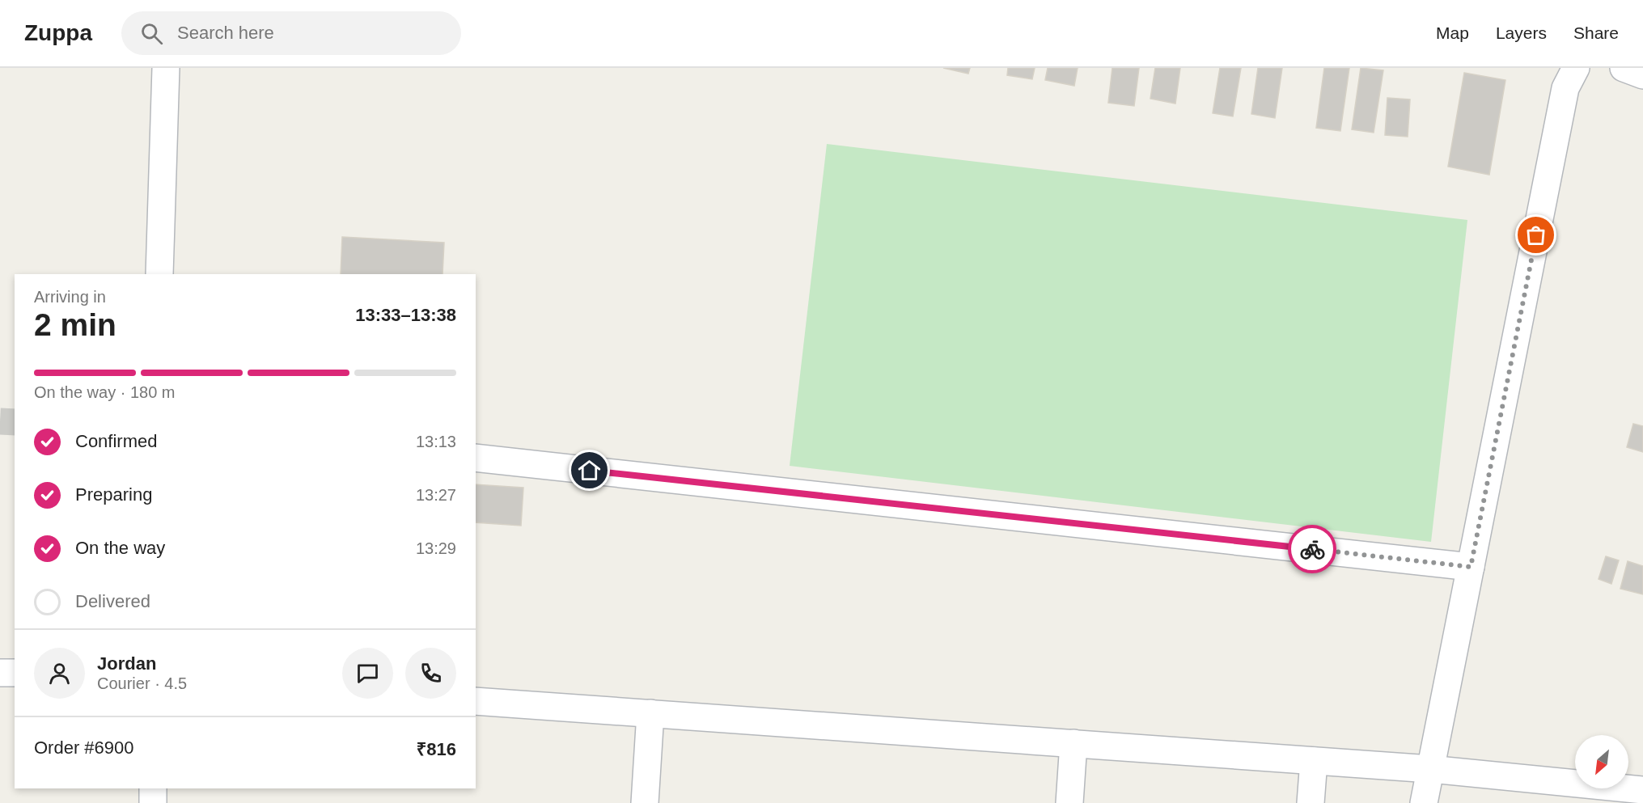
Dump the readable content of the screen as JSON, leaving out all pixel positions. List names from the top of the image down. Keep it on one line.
{"north":"bottom left","page":{"header":"Zuppa","search":"Search here","nav":["Map","Layers","Share"],"heading":["2 min","Arriving in","13:33–13:38"],"panel":["Jordan","Courier · 4.5","Order #6900","₹816"],"bar":"On the way · 180 m","list":[["Confirmed","13:13"],["Preparing","13:27"],["On the way","13:29"],"Delivered"]}}
